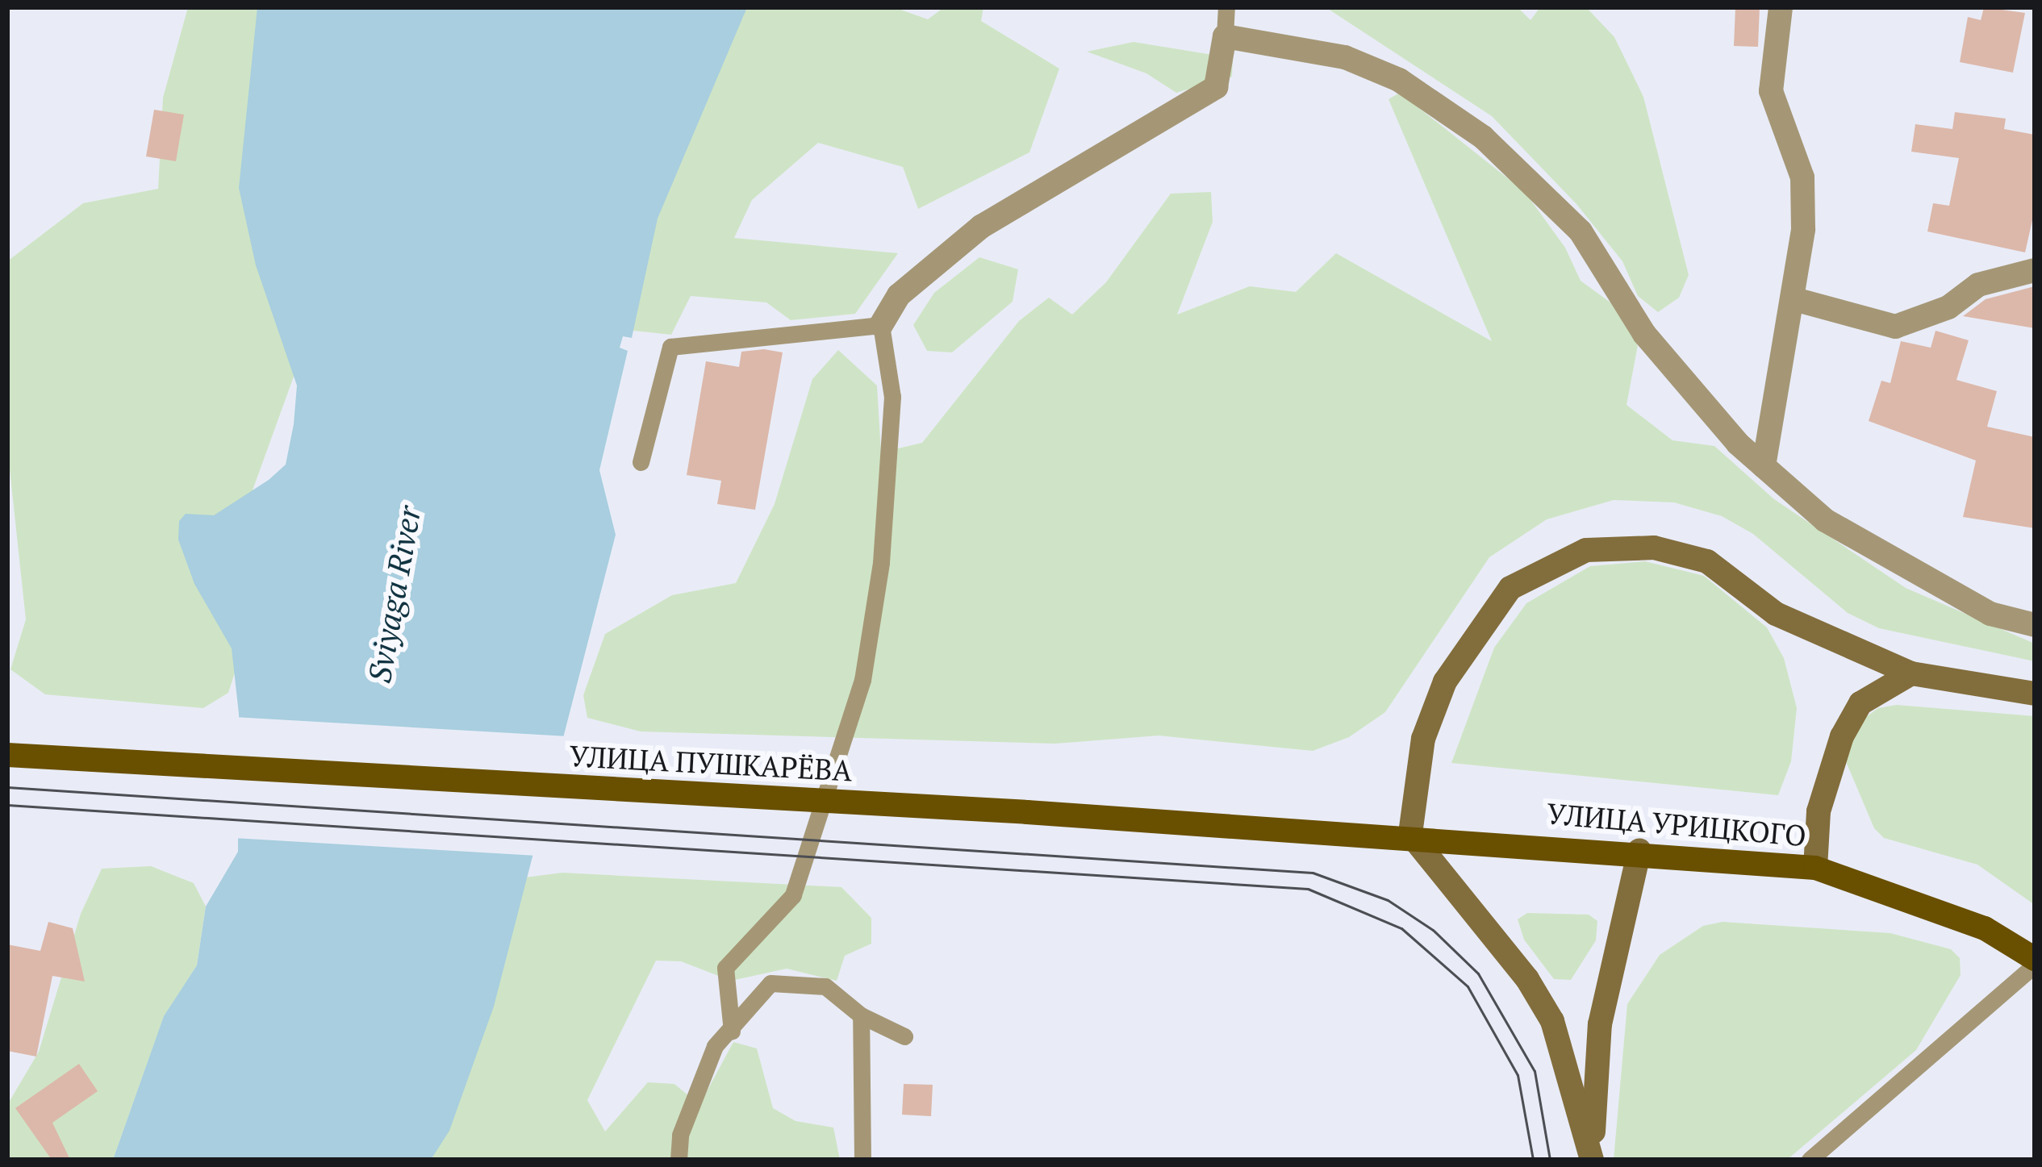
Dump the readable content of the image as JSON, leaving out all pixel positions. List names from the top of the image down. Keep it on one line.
{"streets":{"main road":["УЛИЦА ПУШКАРЁВА","УЛИЦА УРИЦКОГО"]},"crossings":[["УЛИЦА ПУШКАРЁВА","УЛИЦА УРИЦКОГО"]],"water":["Sviyaga River"]}
